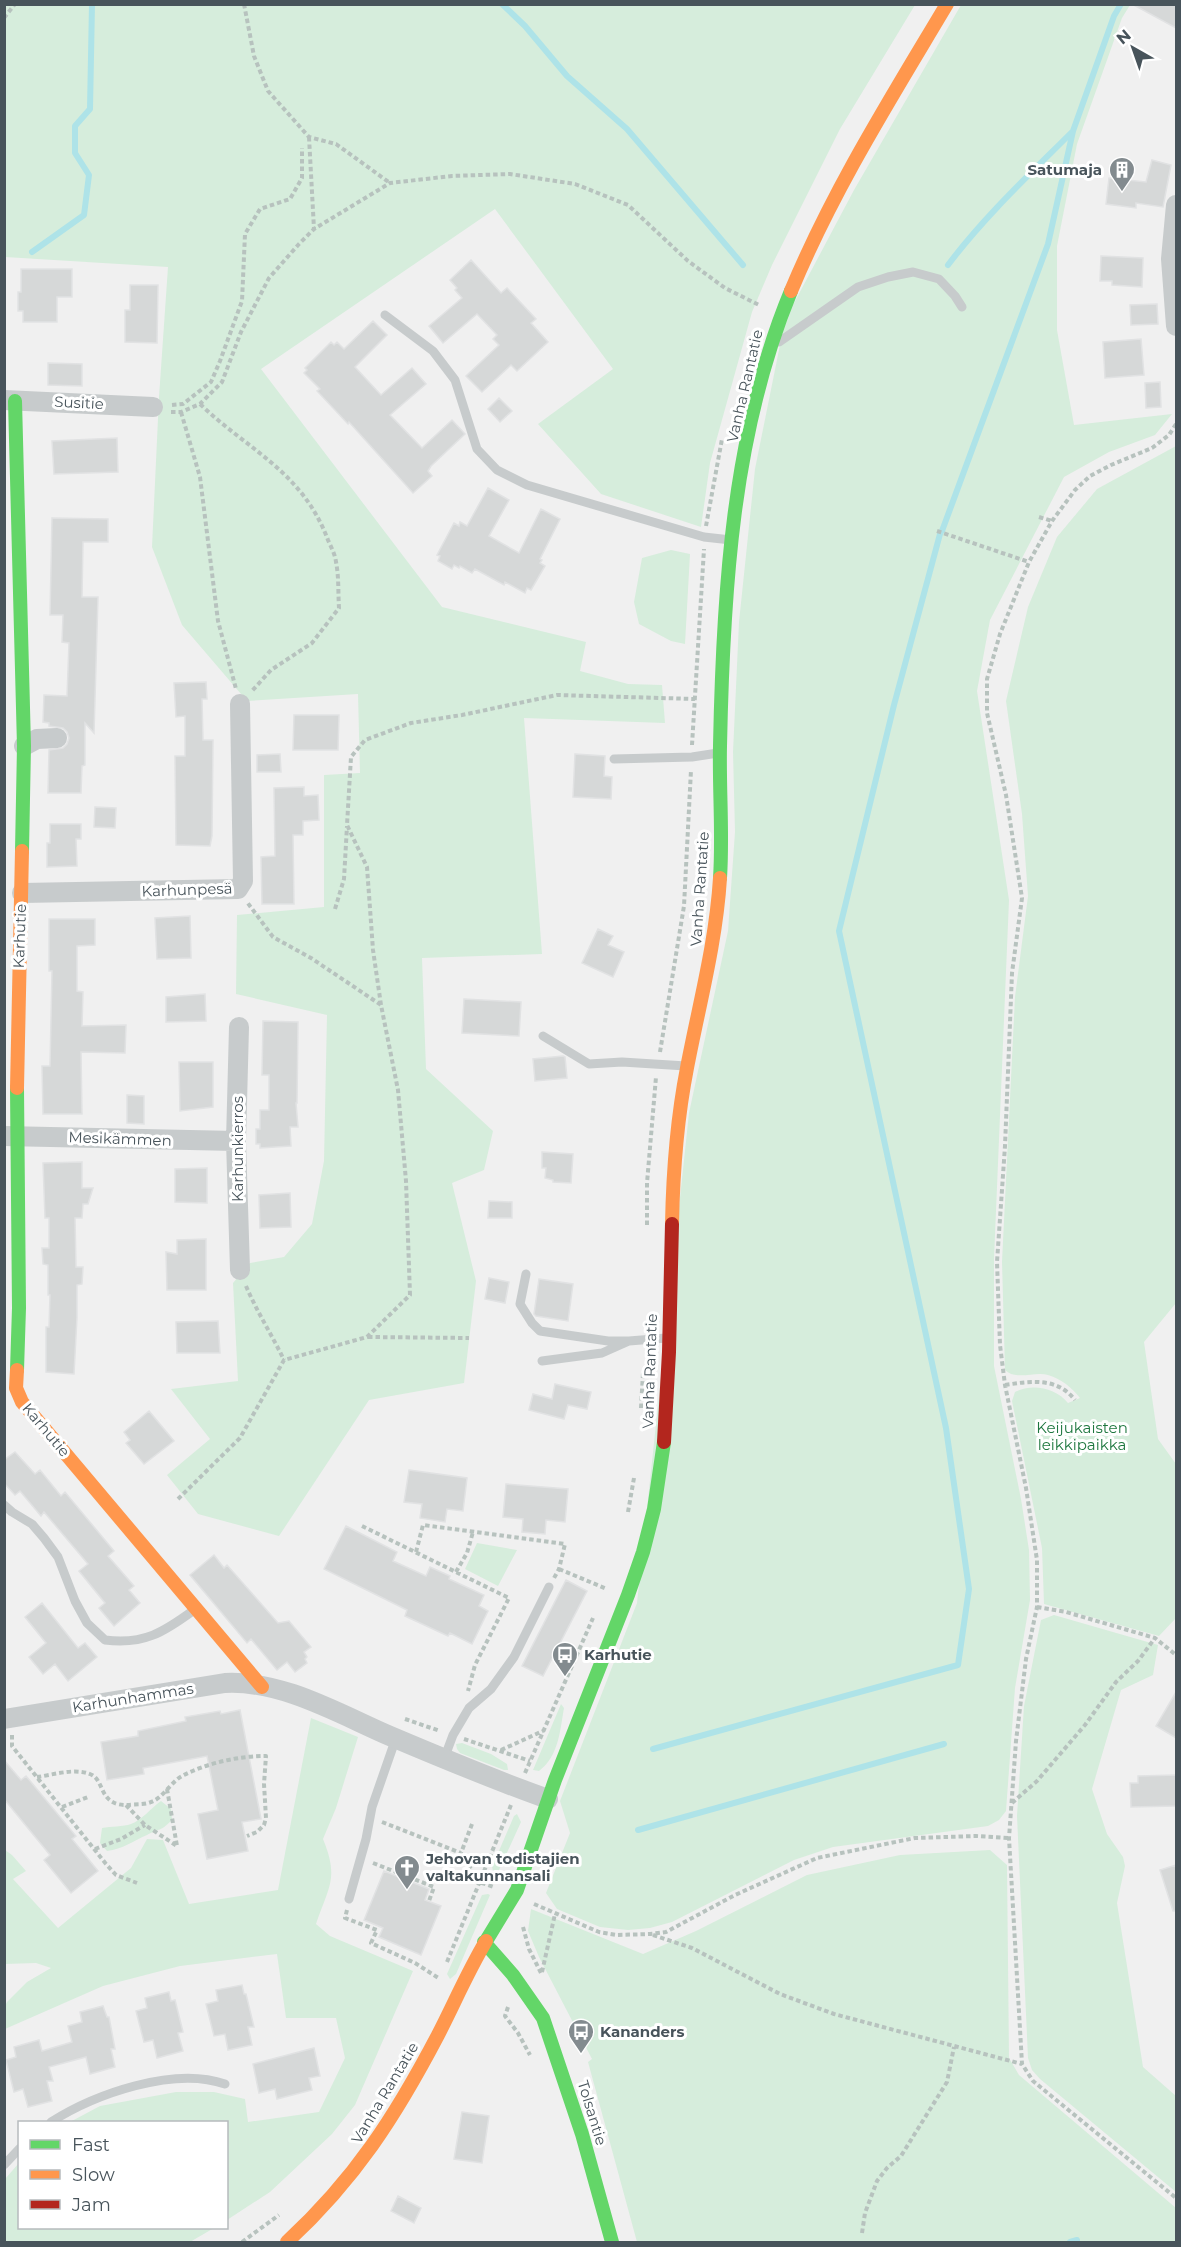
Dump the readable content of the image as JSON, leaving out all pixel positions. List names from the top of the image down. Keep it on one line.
{"streets":{"main road":["Vanha Rantatie","Karhutie","Tolsantie"],"street":["Susitie","Karhunpesä","Mesikämmen","Karhunkierros","Karhunhammas"]},"crossings":[["Vanha Rantatie","Tolsantie"],["Susitie","Karhutie"],["Karhunpesä","Karhutie"],["Karhutie","Mesikämmen"],["Karhutie","Karhunhammas"],["Mesikämmen","Karhunkierros"]],"parks":["Keijukaisten leikkipaikka"],"places":{"building":["Satumaja"],"bus stop":["Karhutie","Kananders"],"church":["Jehovan todistajien valtakunnansali"]},"legend":["Fast","Slow","Jam"],"north":"top left"}
